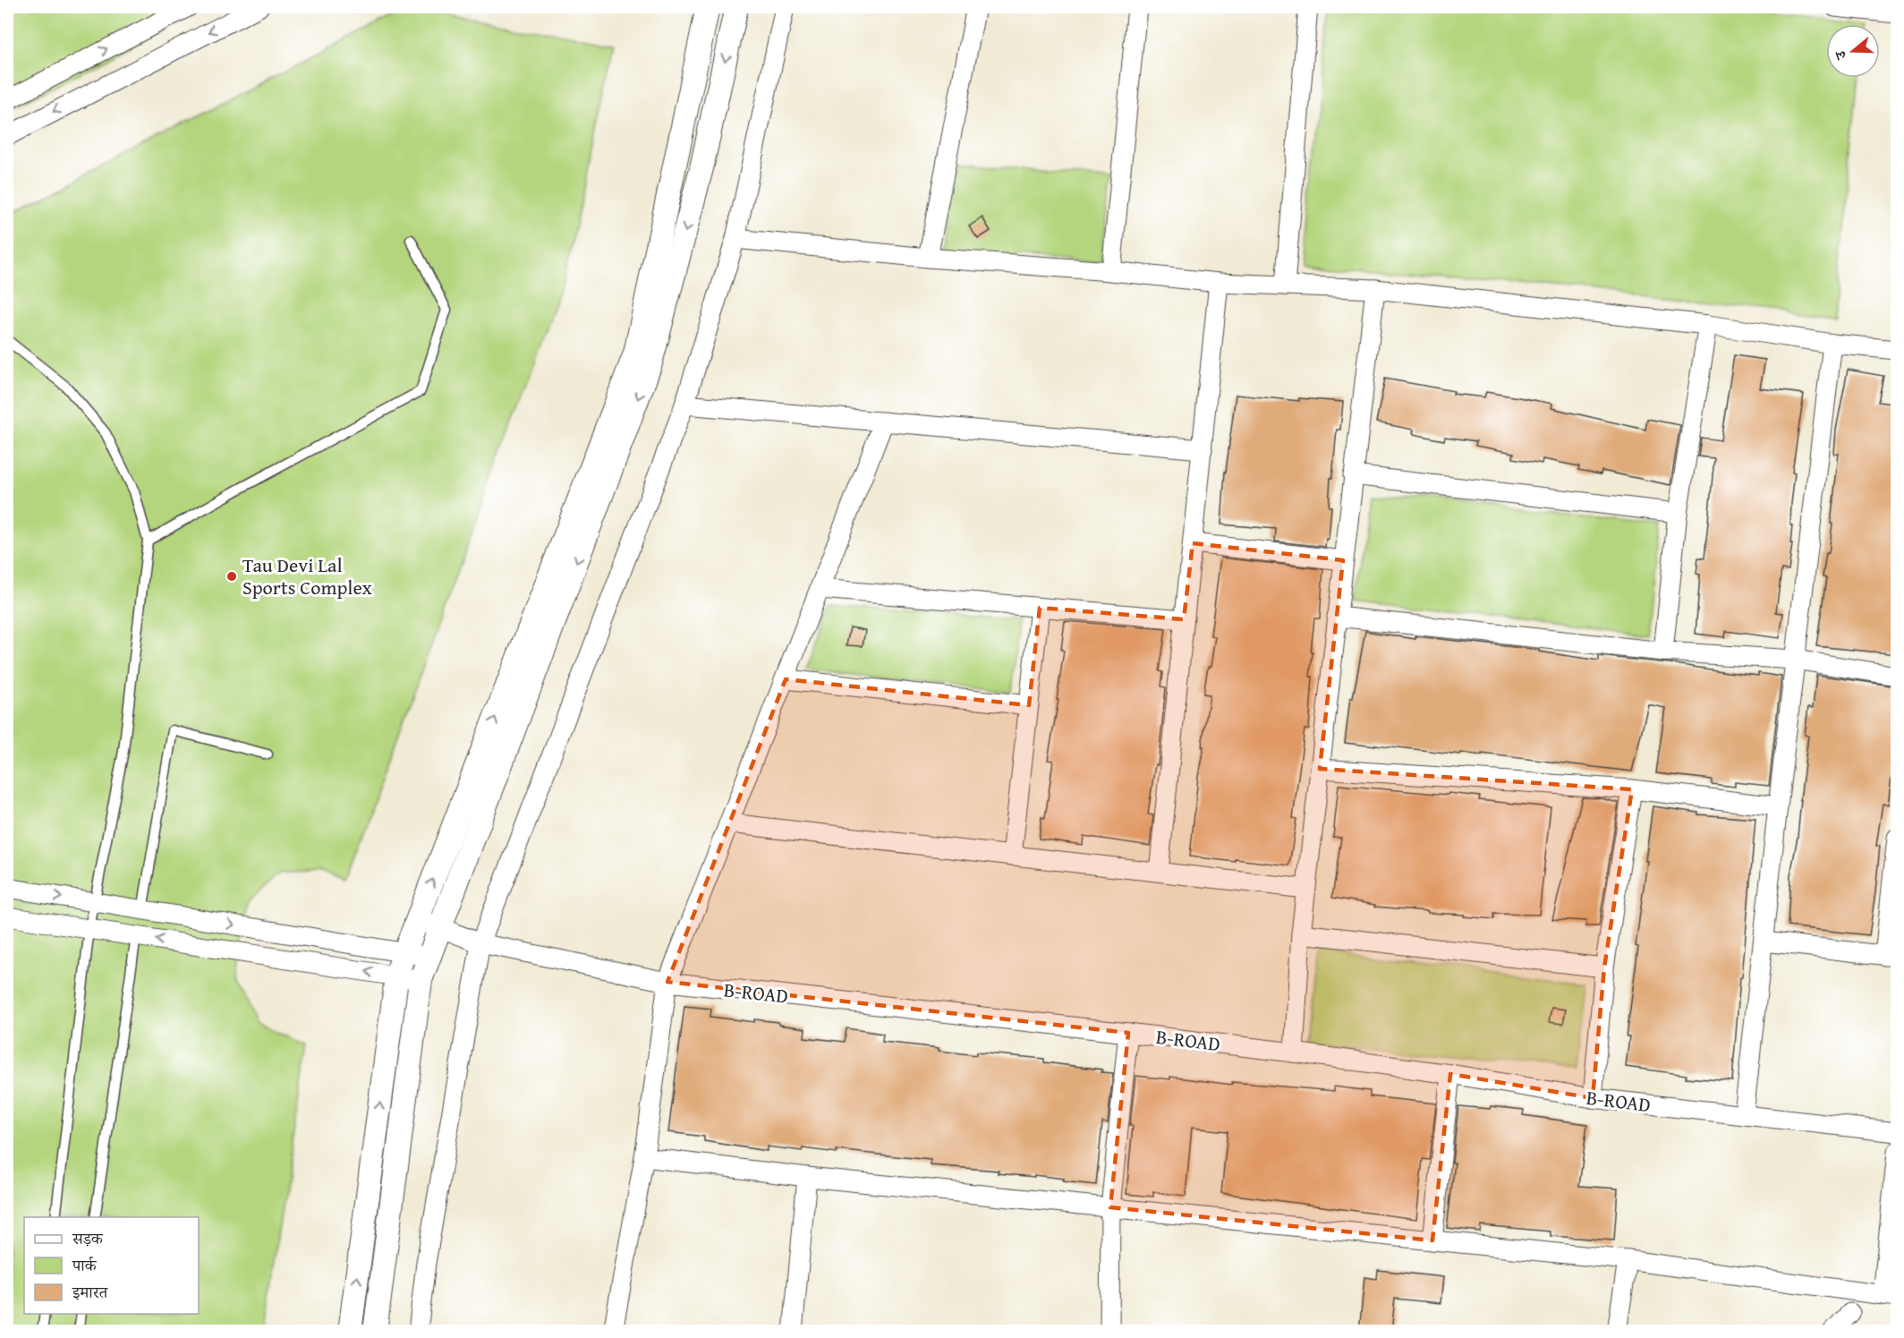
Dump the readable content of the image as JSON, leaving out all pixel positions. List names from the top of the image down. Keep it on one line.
{"streets":{"street":["B-ROAD"]},"places":["Tau Devi Lal Sports Complex"],"legend":["सड़क","पार्क","इमारत"],"north":"left"}
